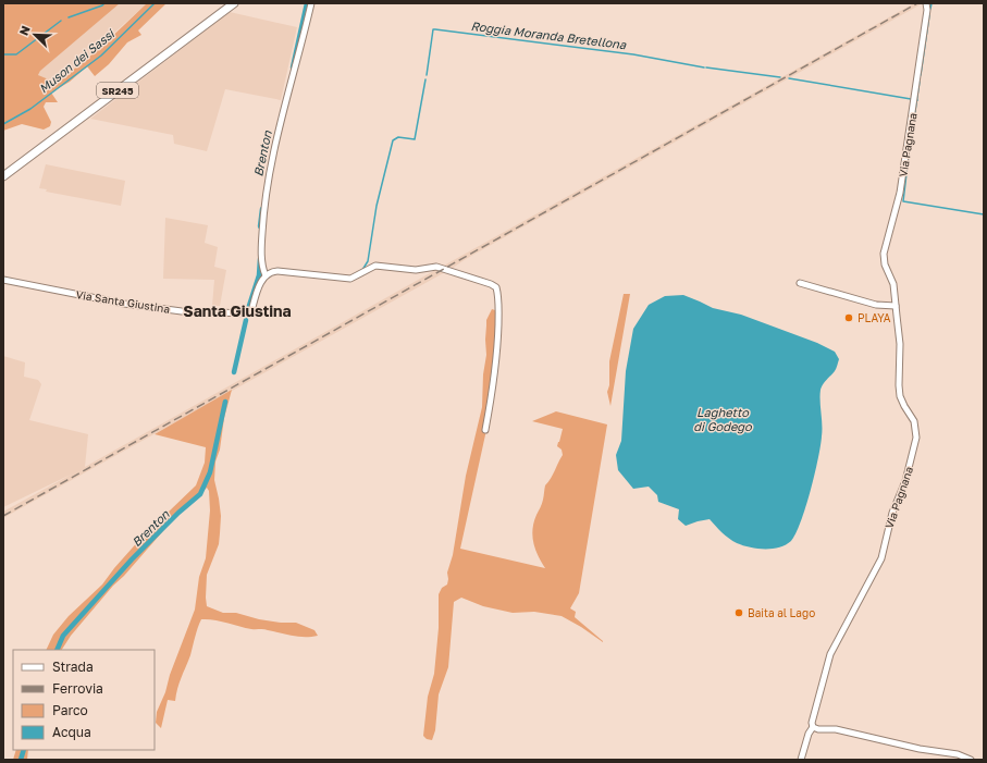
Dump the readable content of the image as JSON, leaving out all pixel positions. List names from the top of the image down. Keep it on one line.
{"streets":{"main road":["SR245"],"street":["Via Pagnana","Via Santa Giustina"]},"districts":["Santa Giustina"],"water":["Roggia Moranda Bretellona","Muson dei Sassi","Brenton","Laghetto di Godego"],"places":["PLAYA","Baita al Lago"],"legend":["Strada","Ferrovia","Parco","Acqua"],"north":"top left"}
